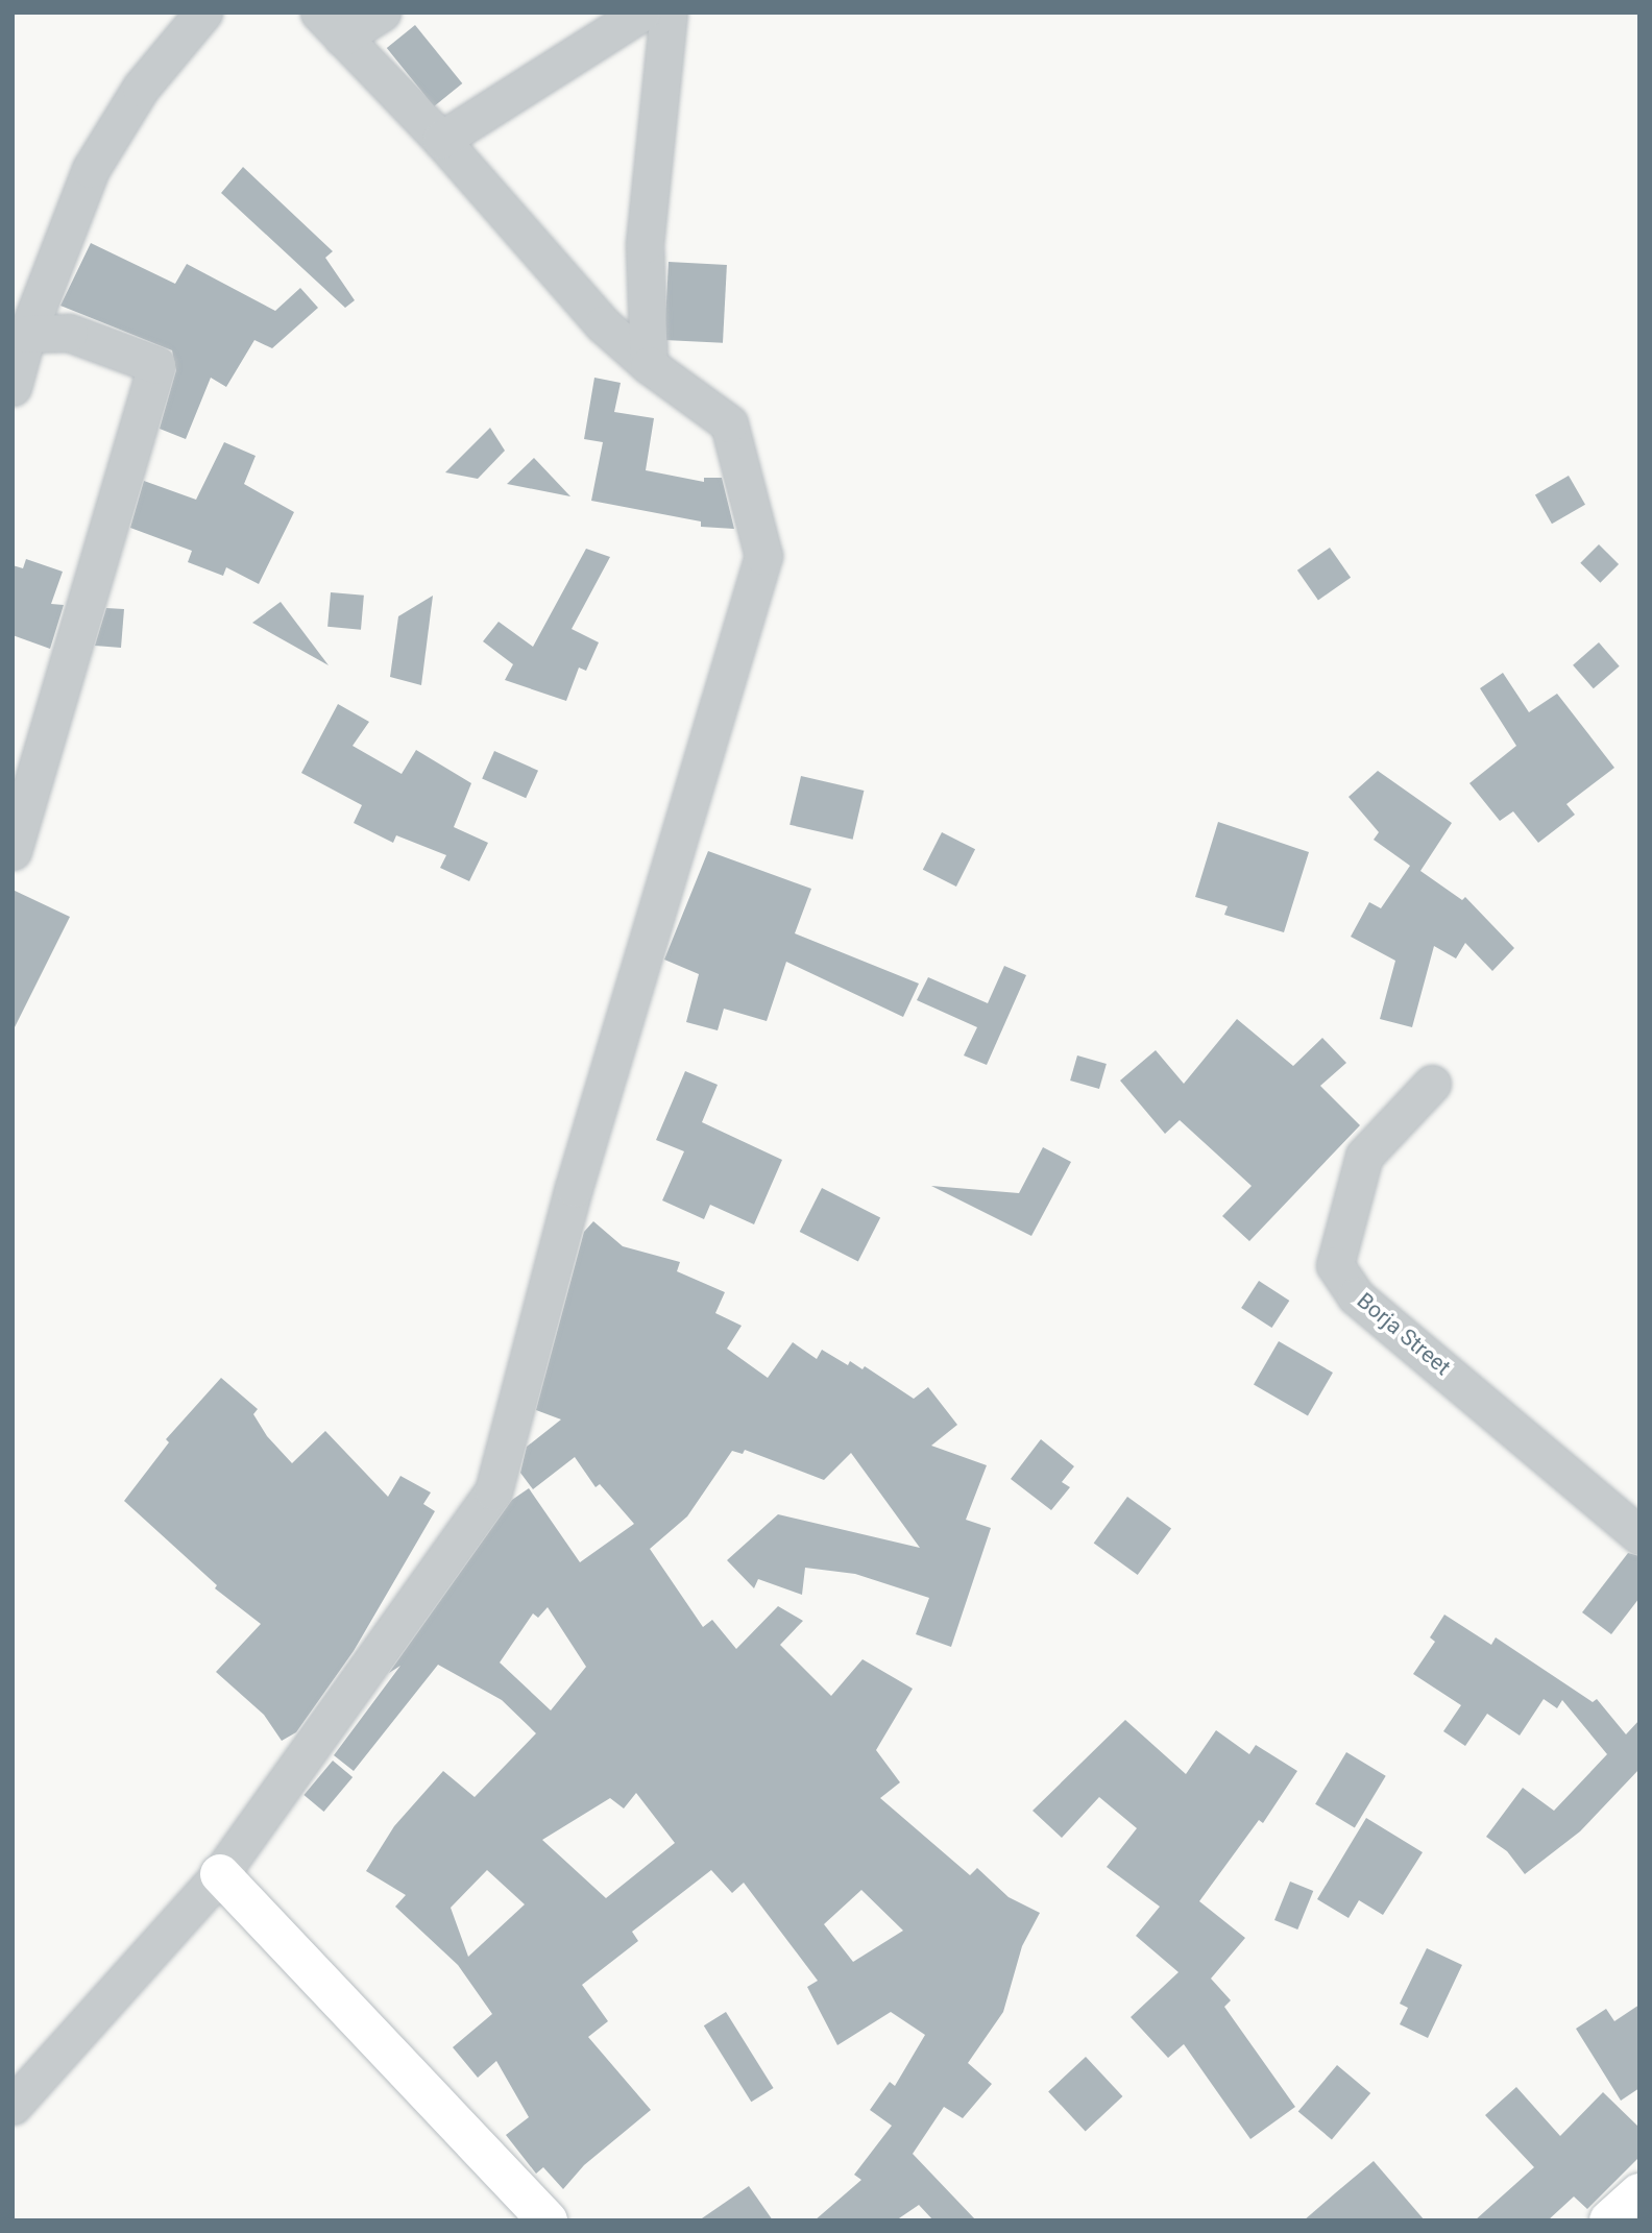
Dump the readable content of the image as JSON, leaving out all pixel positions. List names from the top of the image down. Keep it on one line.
{"streets":{"street":["Borja Street"]}}
